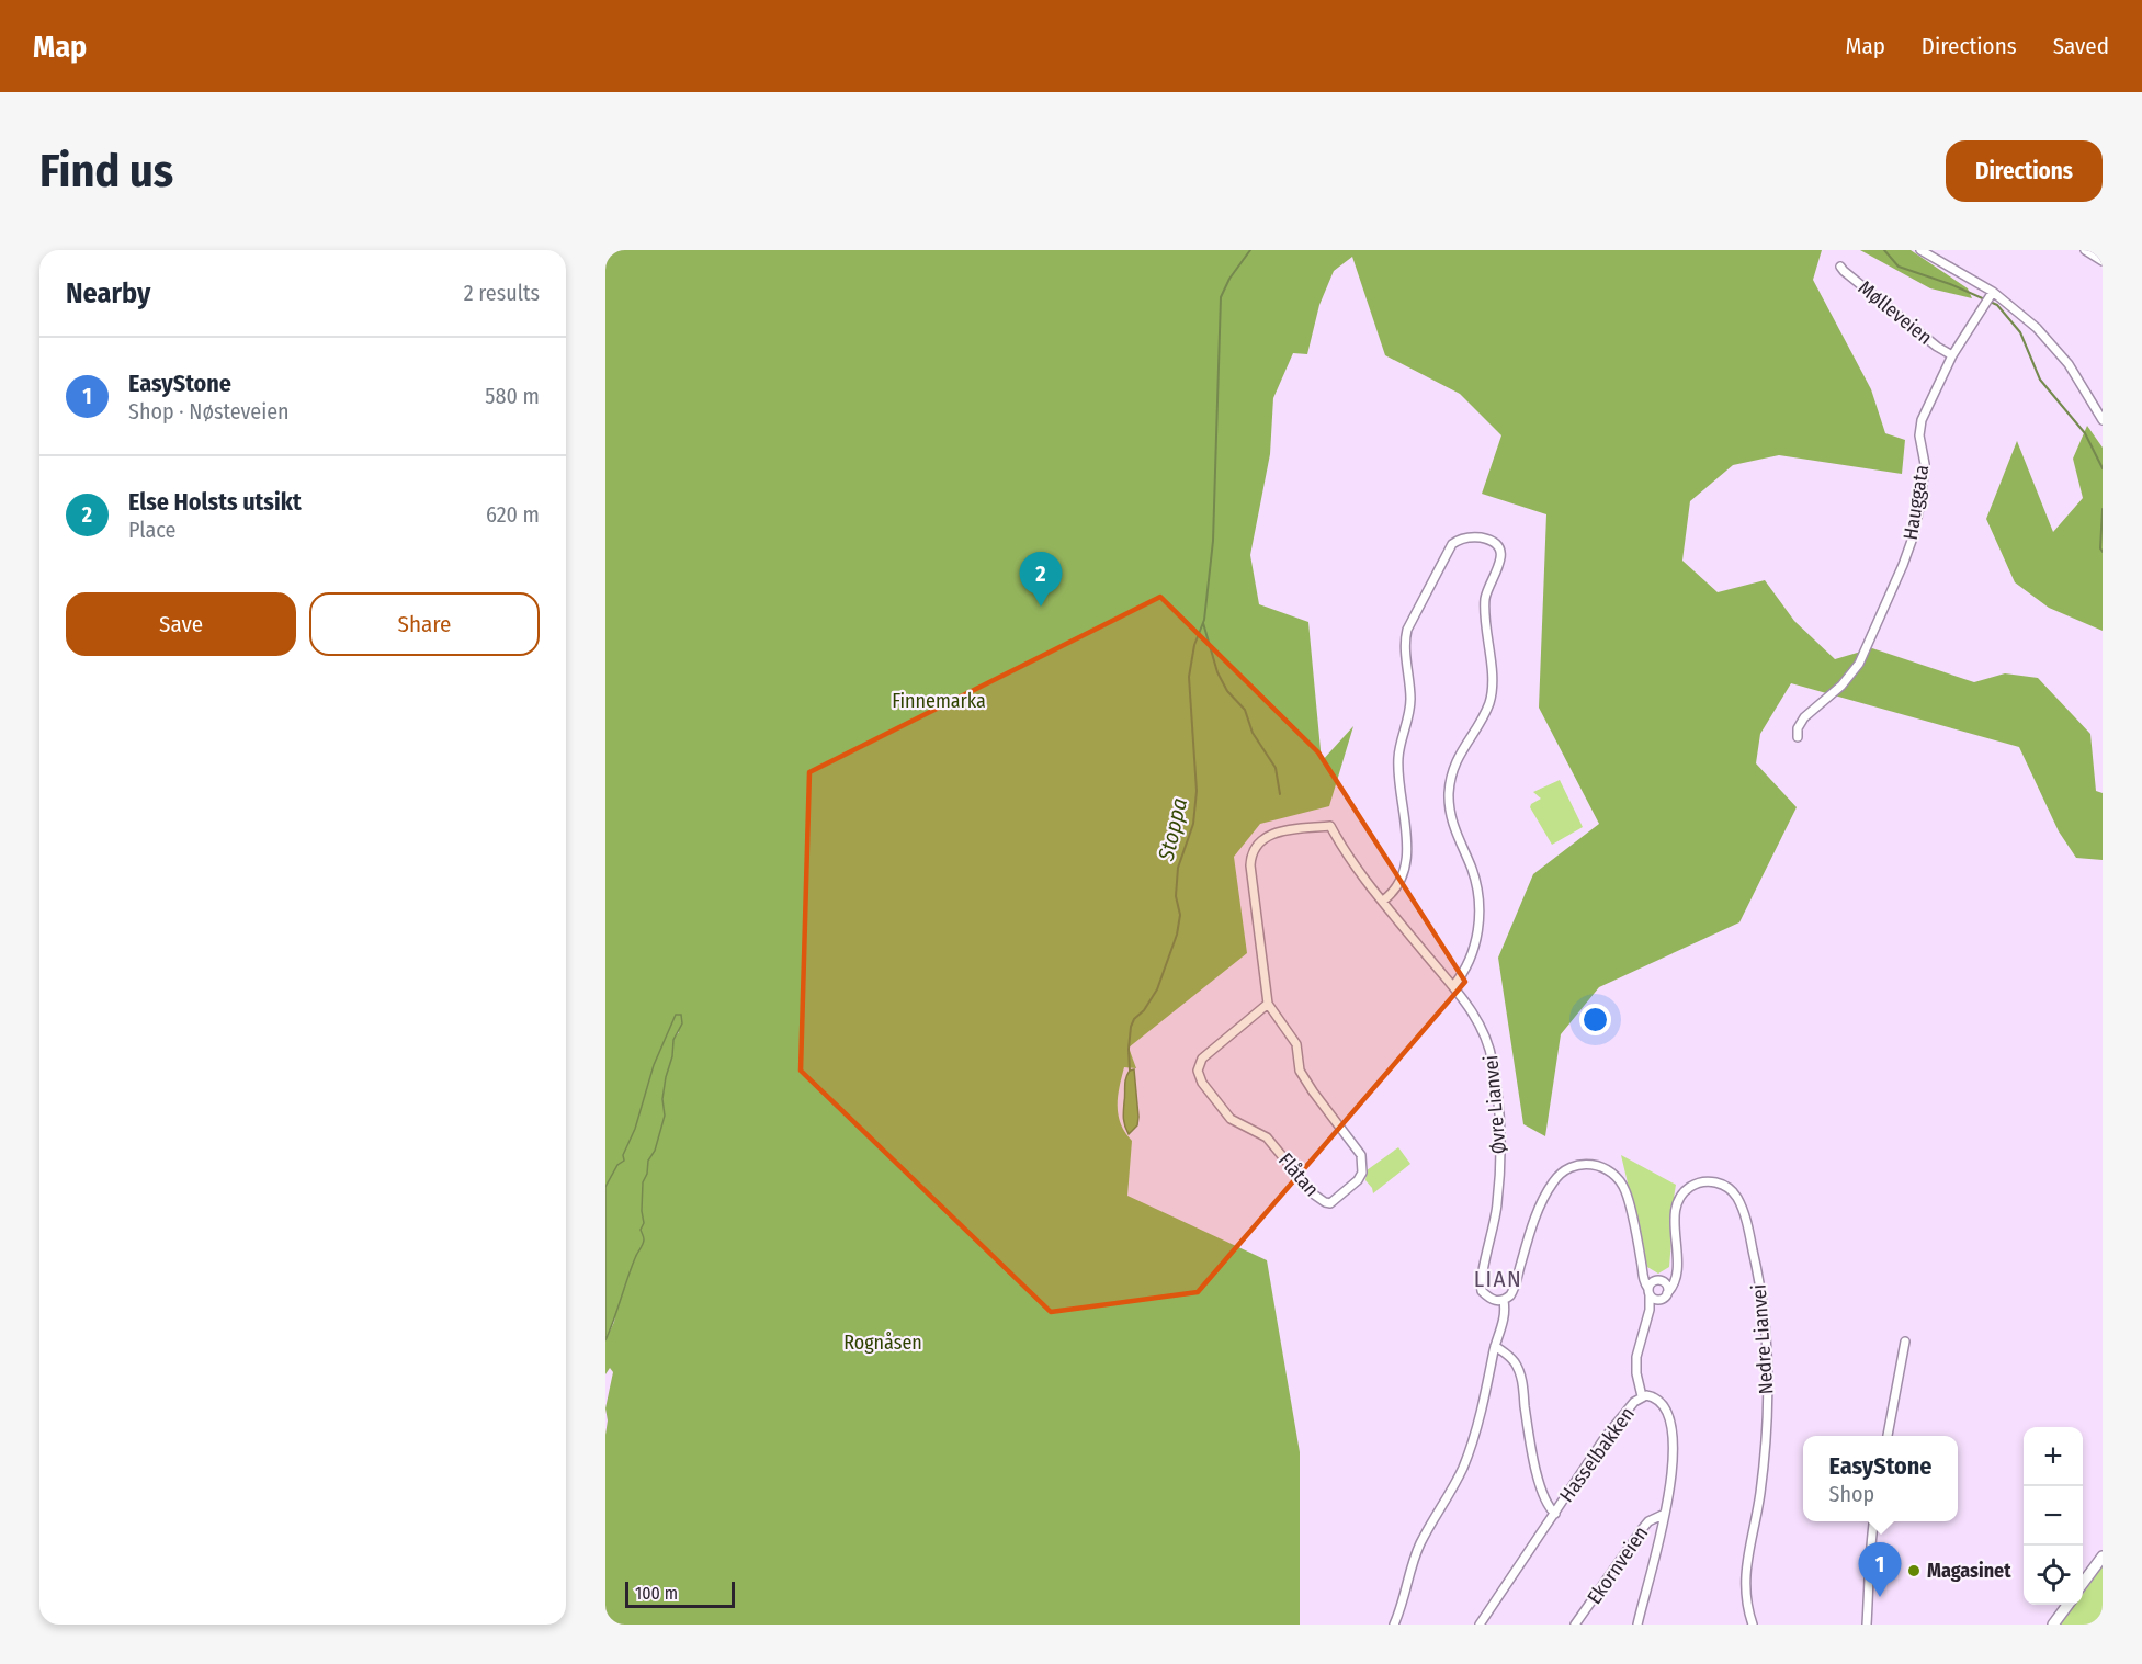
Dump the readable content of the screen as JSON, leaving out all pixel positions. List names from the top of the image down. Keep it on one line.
{"streets":{"street":["Mølleveien","Hauggata","Øvre Lianvei","Flåtan","Nedre Lianvei","Hasselbakken","Ekornveien"]},"crossings":[["Mølleveien","Hauggata"],["Øvre Lianvei","Flåtan"],["Hasselbakken","Ekornveien"]],"districts":["LIAN"],"water":["Stoppa"],"parks":["Finnemarka","Rognåsen"],"places":["Magasinet"],"scale_bar":"100 m","page":{"header":"Map","nav":["Map","Directions","Saved"],"buttons":["Directions",["Save","Share"]],"title":"Find us","heading":["Nearby","2 results"],"list":[{"mark":"1","name":"EasyStone","note":"Shop · Nøsteveien","value":"580 m"},{"mark":"2","name":"Else Holsts utsikt","note":"Place","value":"620 m"}],"pins":["2","1"],"map_buttons":["+","−"],"popup":["EasyStone","Shop"],"scale":"100 m"}}
